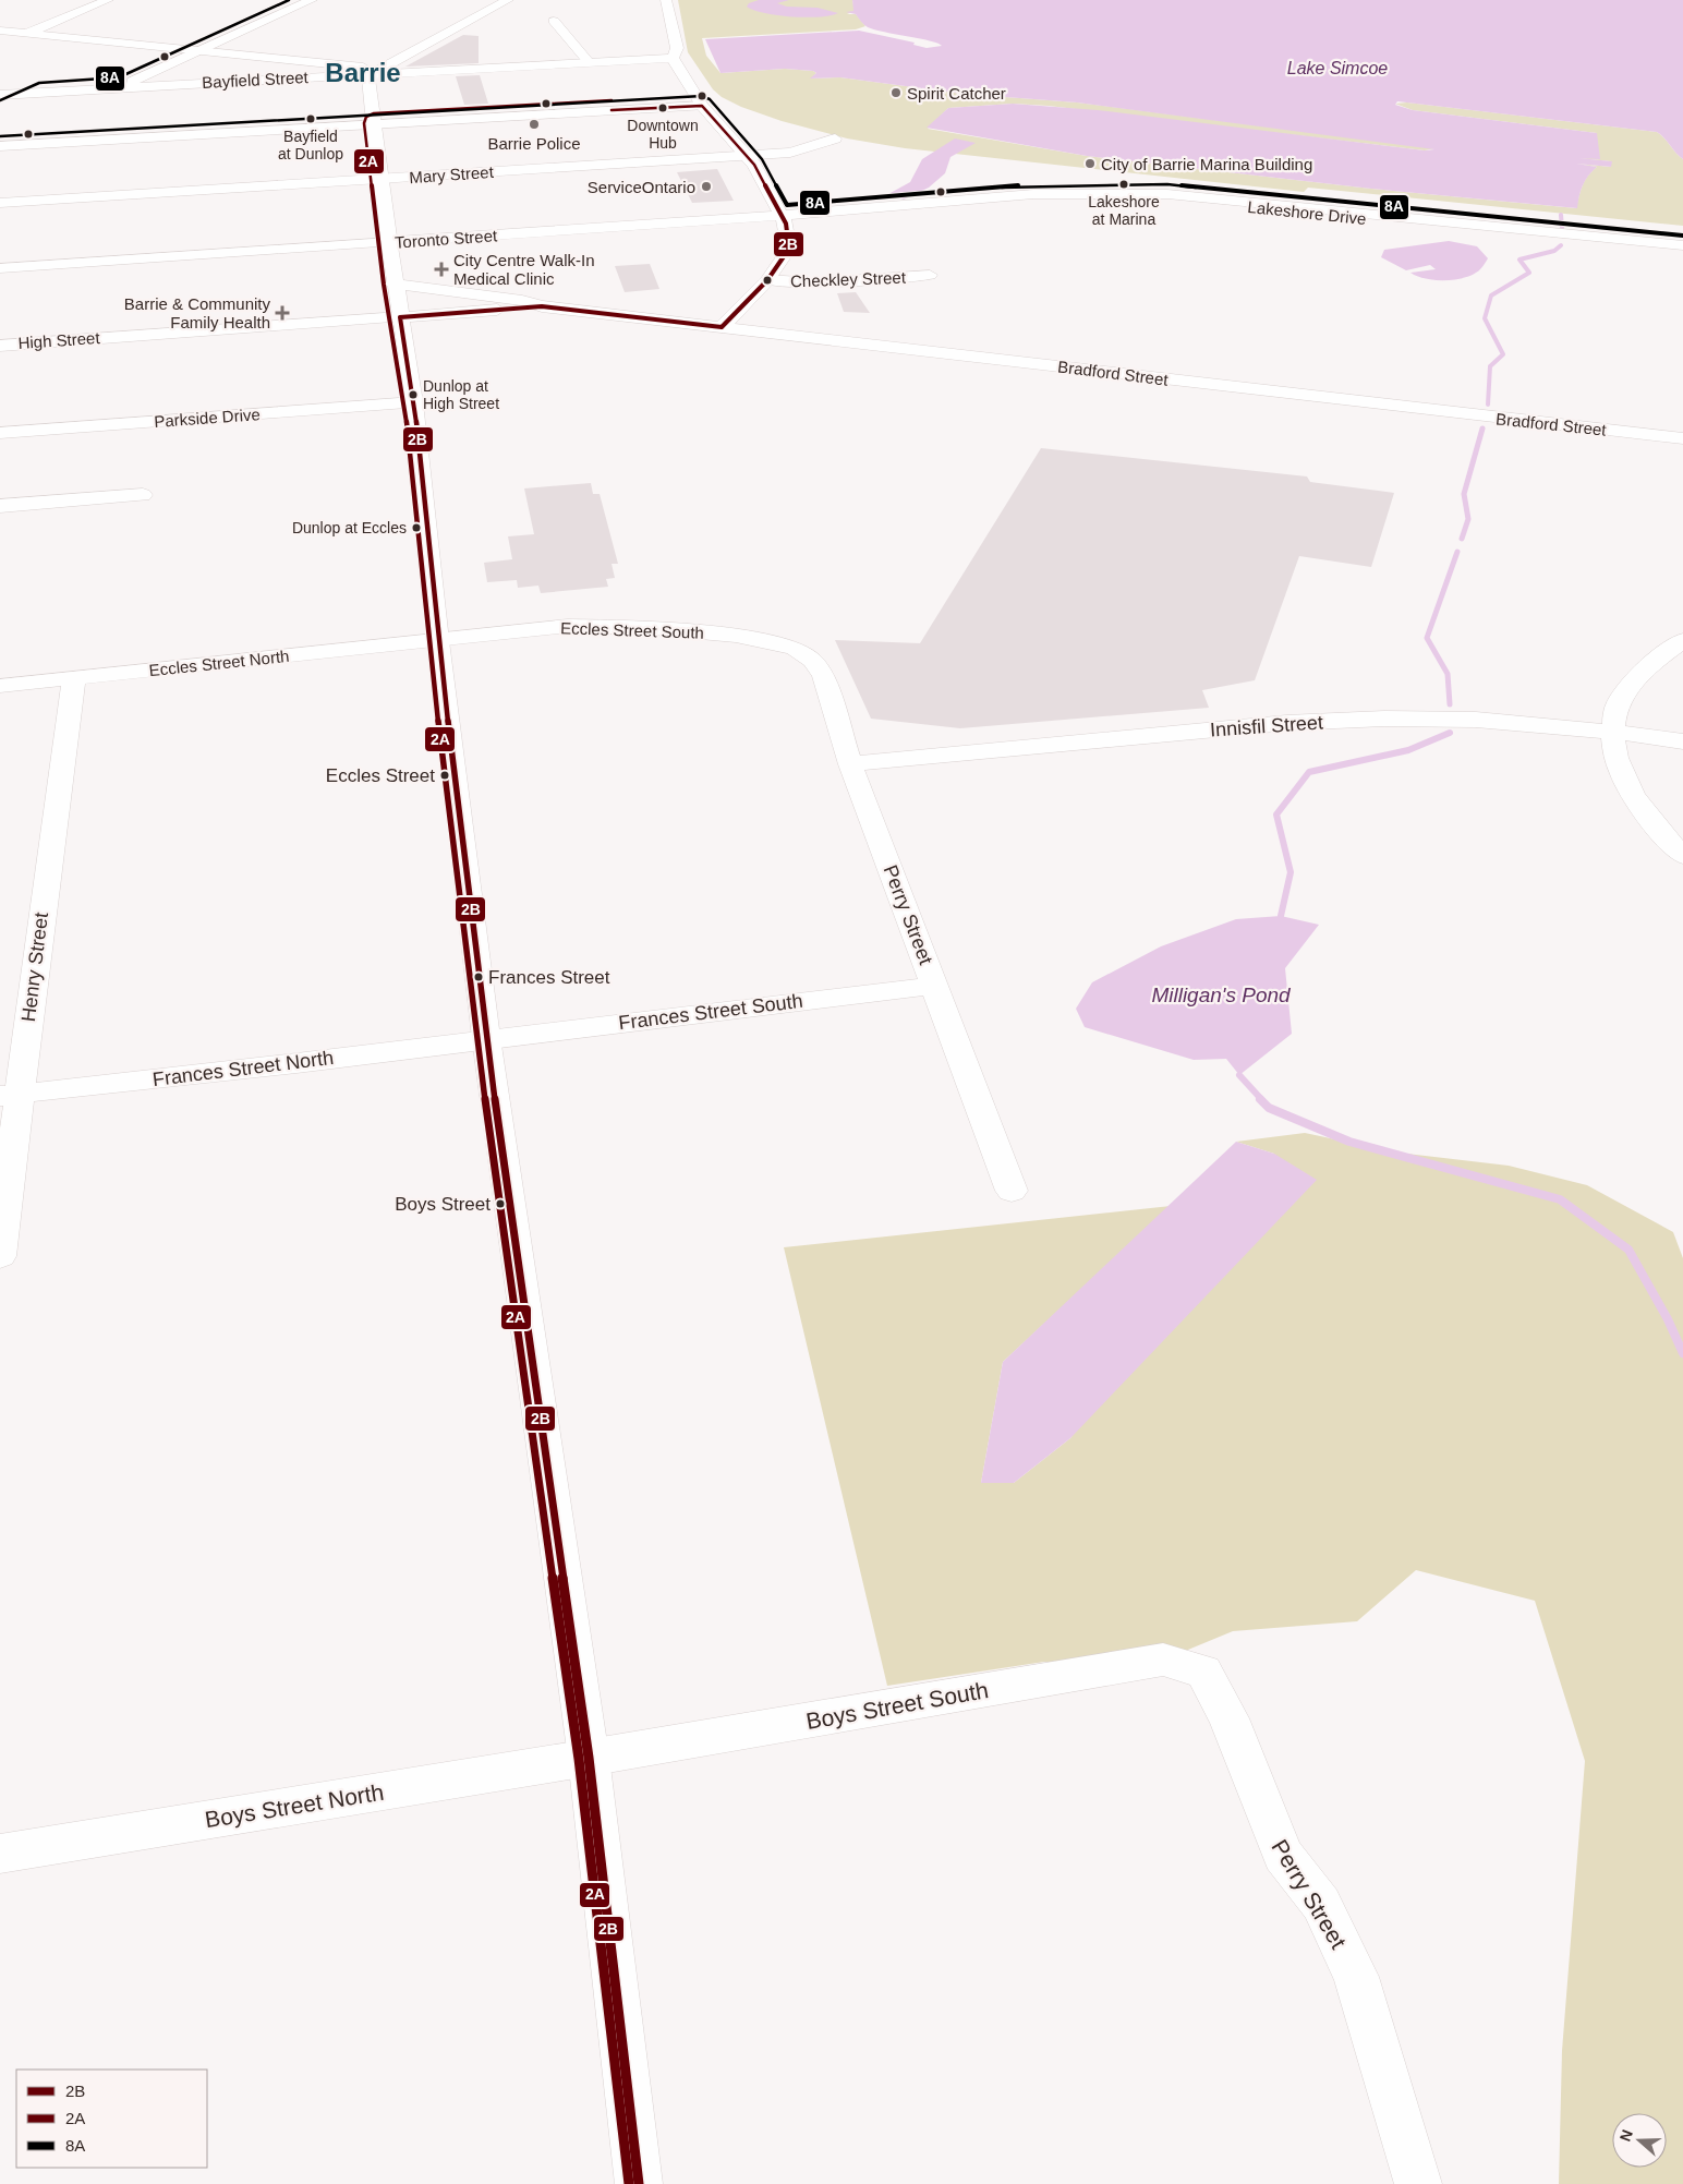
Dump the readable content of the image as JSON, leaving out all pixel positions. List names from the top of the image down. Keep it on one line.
{"streets":{"street":["Bayfield Street","Mary Street","Lakeshore Drive","Toronto Street","Checkley Street","High Street","Bradford Street","Parkside Drive","Eccles Street South","Eccles Street North","Innisfil Street","Perry Street","Henry Street","Frances Street South","Frances Street North","Boys Street South","Boys Street North"]},"crossings":[["Lakeshore Drive","Toronto Street"],["High Street","Bradford Street"],["Eccles Street South","Eccles Street North"],["Eccles Street South","Perry Street"],["Eccles Street North","Henry Street"],["Innisfil Street","Perry Street"],["Perry Street","Frances Street South"],["Perry Street","Boys Street South"],["Henry Street","Frances Street North"],["Frances Street South","Frances Street North"],["Boys Street South","Boys Street North"]],"districts":["Barrie"],"water":["Lake Simcoe","Milligan's Pond"],"places":{"other":["Spirit Catcher","Downtown Hub","Bayfield at Dunlop","Barrie Police","City of Barrie Marina Building","Lakeshore at Marina","ServiceOntario","Dunlop at High Street","Dunlop at Eccles","Eccles Street","Frances Street","Boys Street"],"health":["City Centre Walk-In Medical Clinic","Barrie & Community Family Health"]},"lines":["transit line 8A","transit line 2A","transit line 2B"],"legend":["2B","2A","8A"],"north":"left"}
